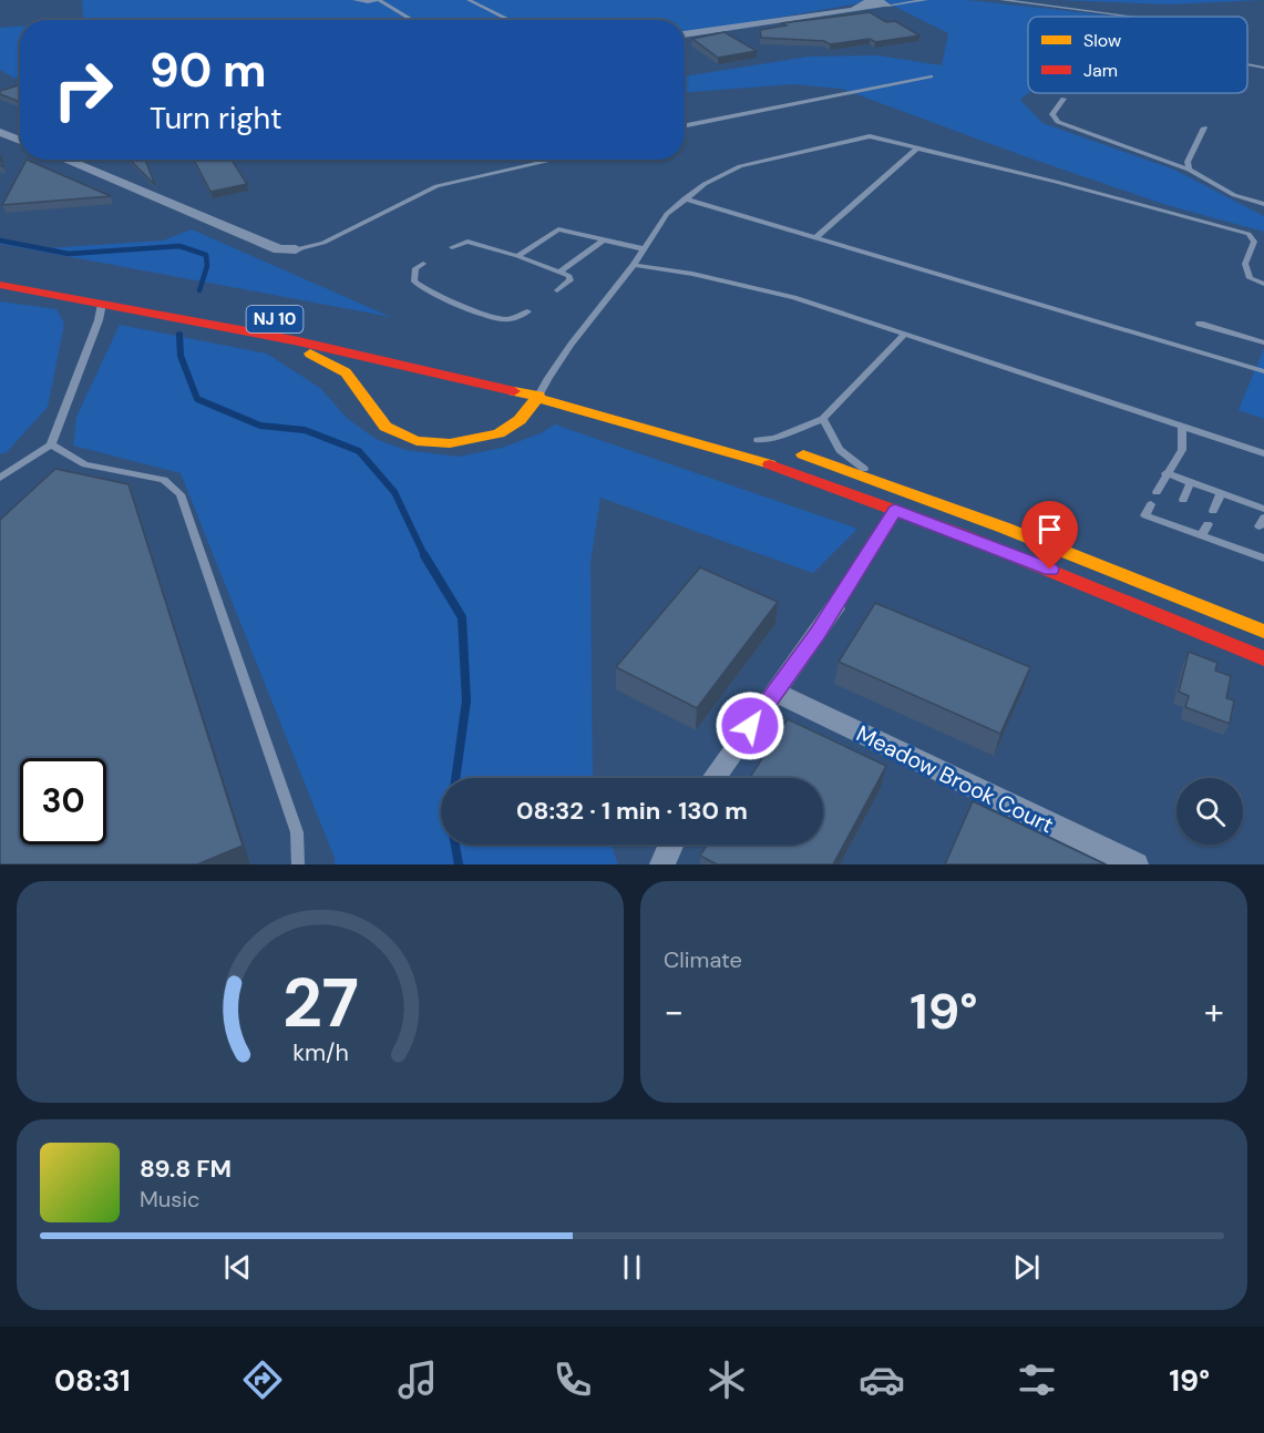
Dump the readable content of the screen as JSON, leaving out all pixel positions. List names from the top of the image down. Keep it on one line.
{"streets":{"main road":["NJ 10"],"street":["Meadow Brook Court"]},"legend":["Slow","Jam"],"page":{"turn":["90 m","Turn right"],"limit":"30","trip":"08:32 · 1 min · 130 m","tile":"Climate","heat":["−","19°","+"],"song":["89.8 FM","Music"],"tabs":["08:31","19°"],"gauge":["27","km/h"]}}
